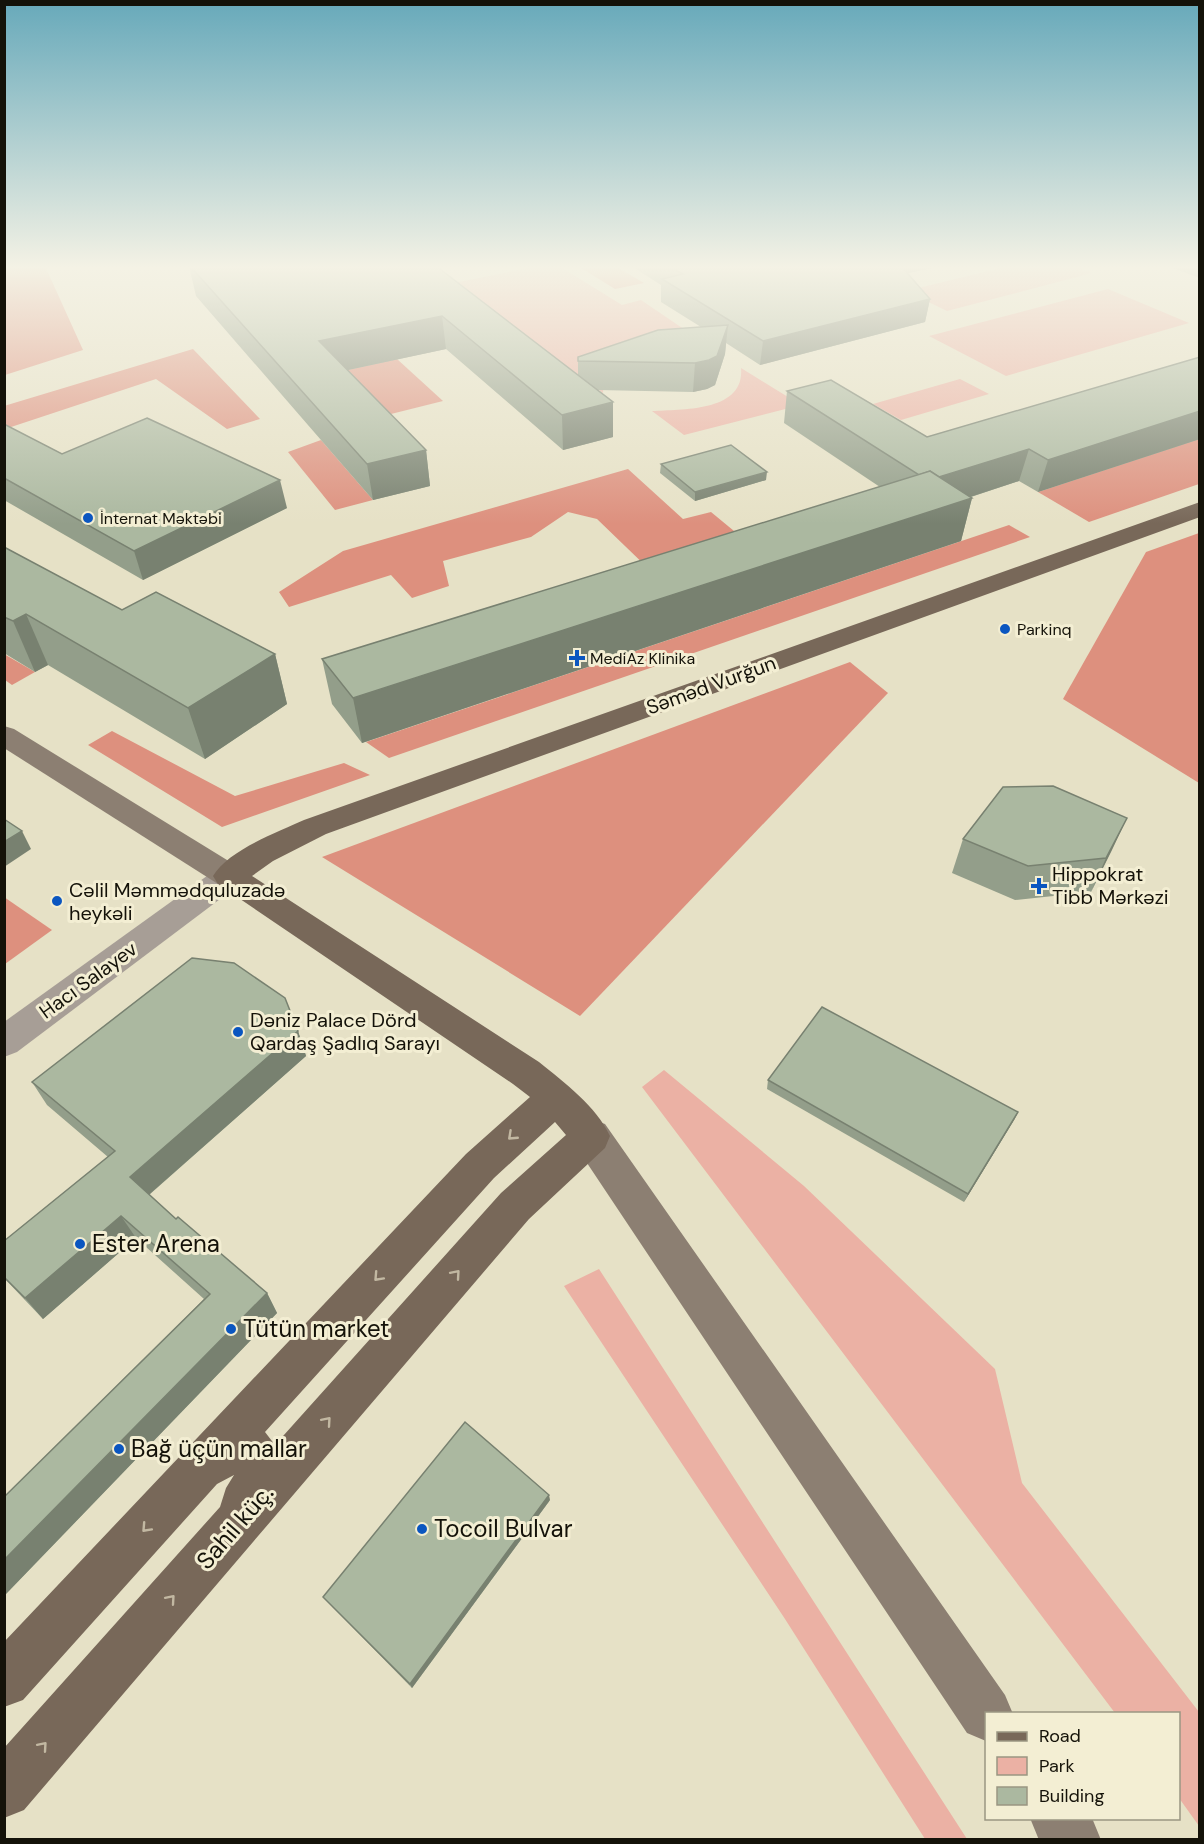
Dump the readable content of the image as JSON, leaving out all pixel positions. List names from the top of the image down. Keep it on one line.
{"streets":{"main road":["Səməd Vurğun","Sahil küç."],"street":["Hacı Salayev"]},"crossings":[["Səməd Vurğun","Hacı Salayev"]],"places":{"other":["İnternat Məktəbi","Parkinq","Cəlil Məmmədquluzadə heykəli","Dəniz Palace Dörd Qardaş Şadlıq Sarayı","Ester Arena","Tütün market","Bağ üçün mallar","Tocoil Bulvar"],"health":["MediAz Klinika","Hippokrat Tibb Mərkəzi"]},"legend":["Road","Park","Building"]}
